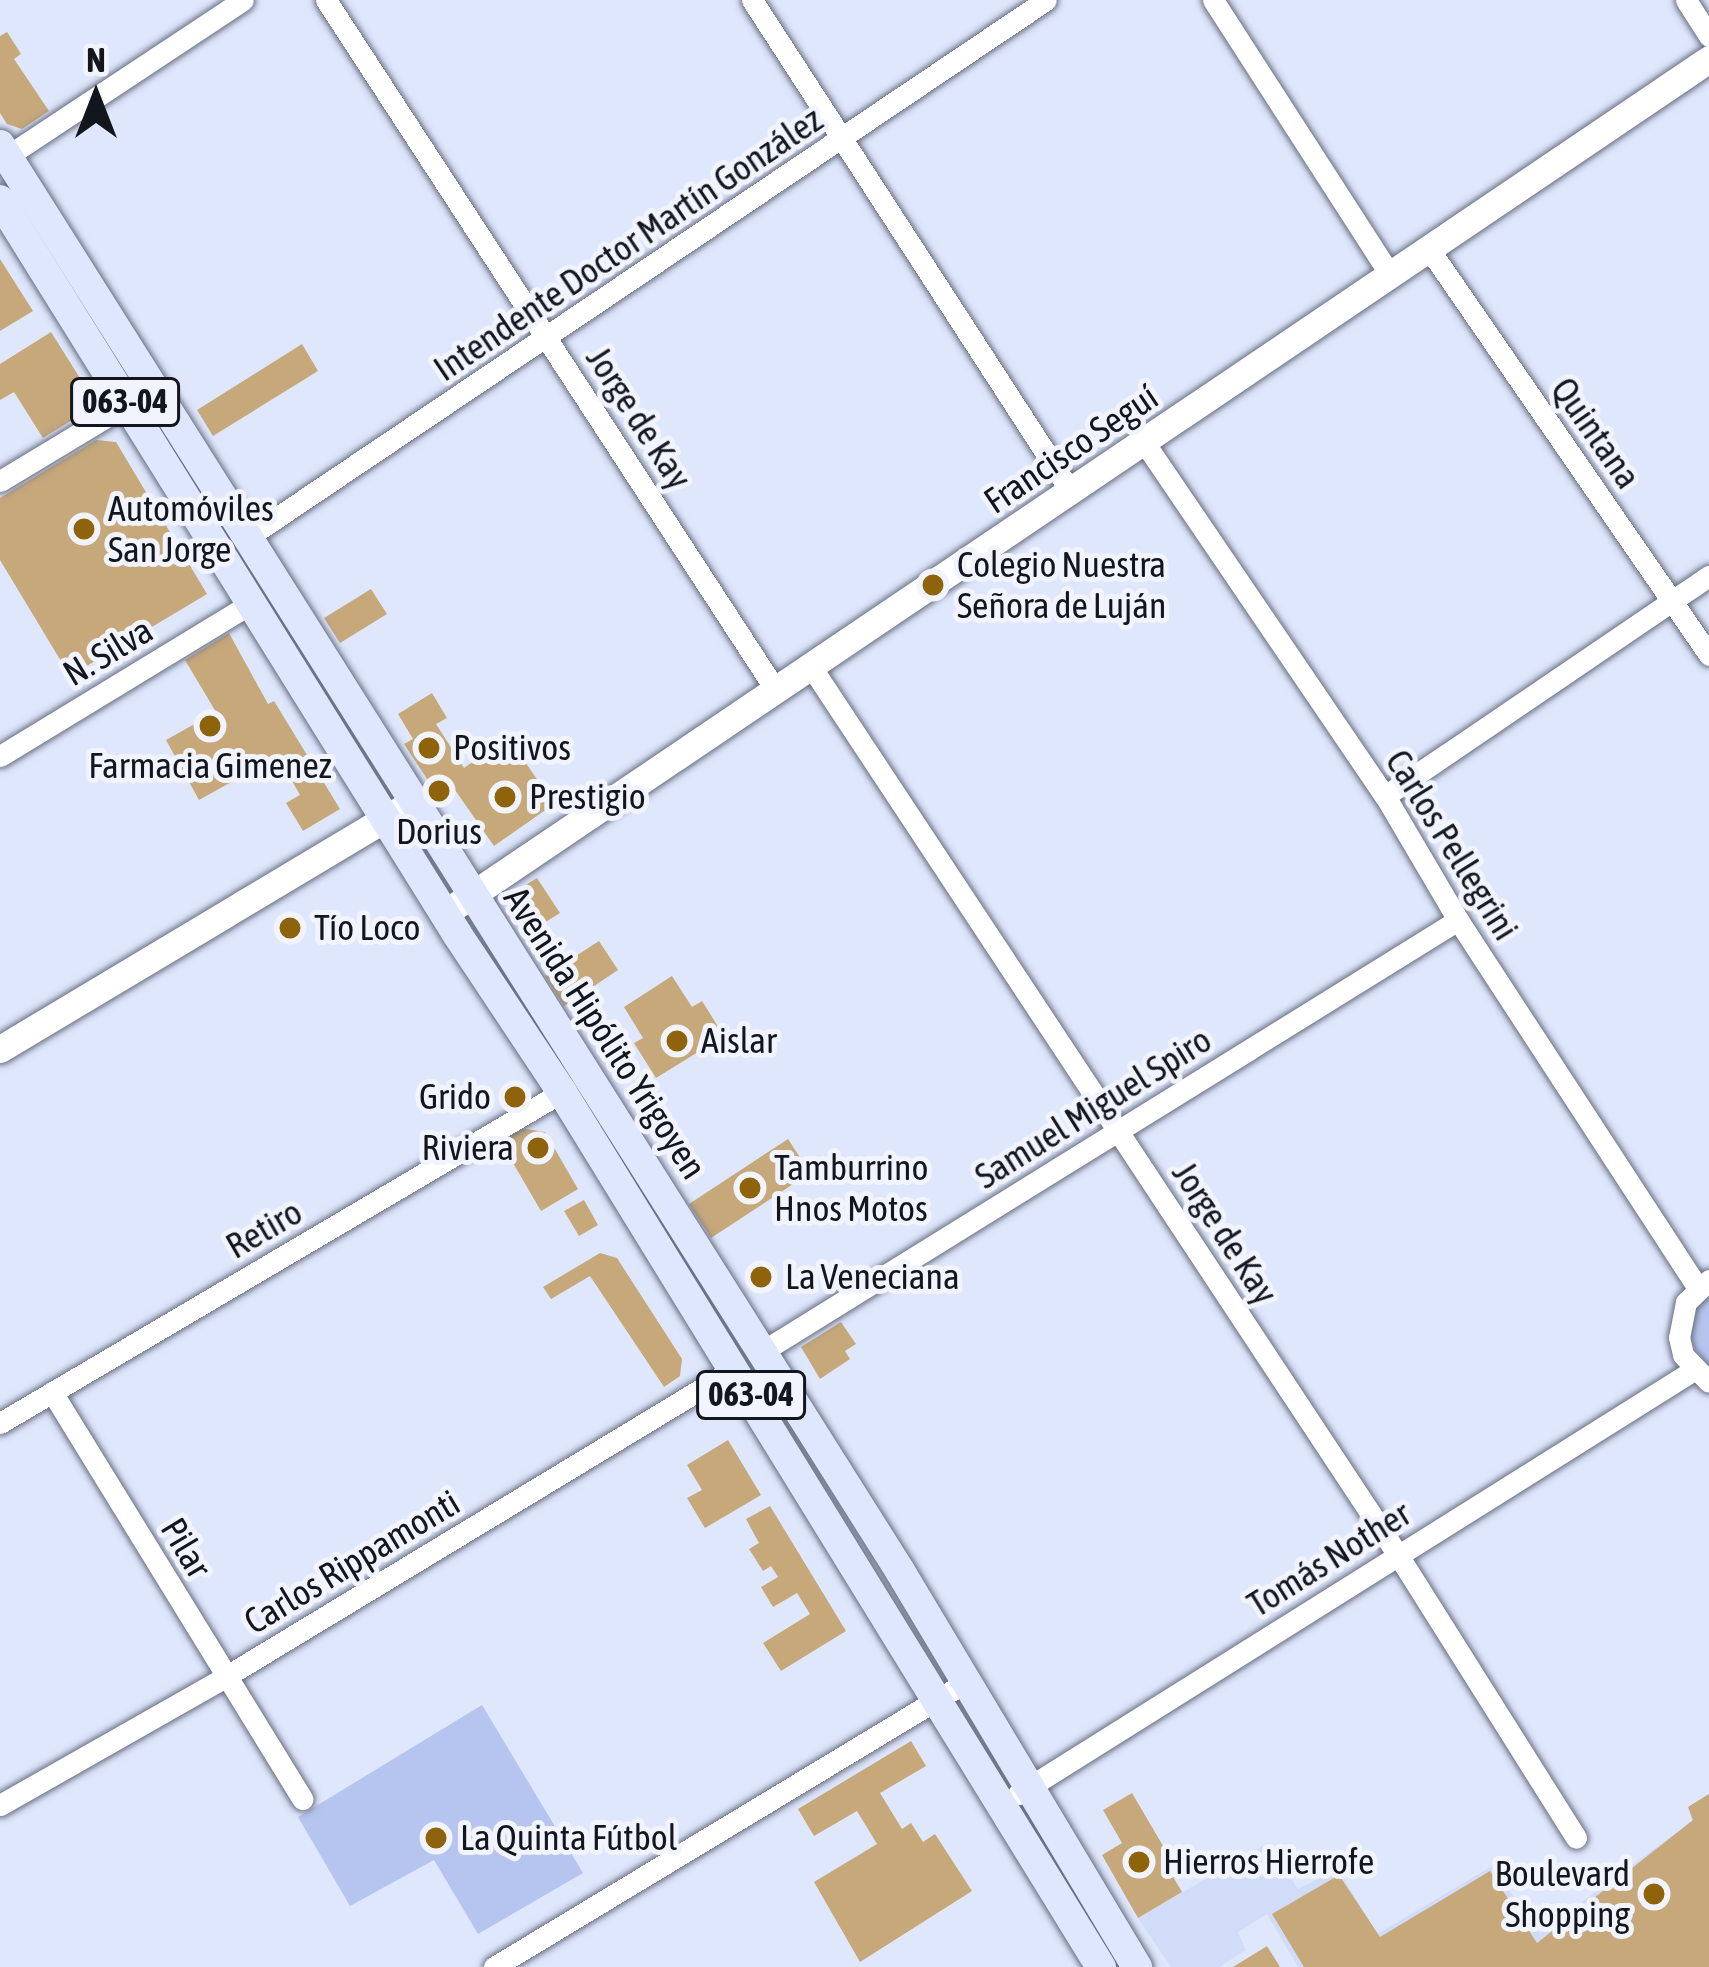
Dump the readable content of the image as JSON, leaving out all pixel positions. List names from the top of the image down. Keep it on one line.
{"streets":{"main road":["063-04","Avenida Hipólito Yrigoyen"],"street":["Intendente Doctor Martín González","Jorge de Kay","Quintana","Francisco Seguí","N. Silva","Carlos Pellegrini","Samuel Miguel Spiro","Retiro","Pilar","Tomás Nother","Carlos Rippamonti"]},"crossings":[["Intendente Doctor Martín González","Jorge de Kay"],["Intendente Doctor Martín González","Avenida Hipólito Yrigoyen"],["Jorge de Kay","Francisco Seguí"],["Jorge de Kay","Samuel Miguel Spiro"],["Jorge de Kay","Tomás Nother"],["Quintana","Francisco Seguí"],["Francisco Seguí","Carlos Pellegrini"],["Francisco Seguí","Avenida Hipólito Yrigoyen"],["N. Silva","Avenida Hipólito Yrigoyen"],["Carlos Pellegrini","Samuel Miguel Spiro"],["Avenida Hipólito Yrigoyen","Samuel Miguel Spiro"],["Avenida Hipólito Yrigoyen","Retiro"],["Avenida Hipólito Yrigoyen","Tomás Nother"],["Avenida Hipólito Yrigoyen","Carlos Rippamonti"],["Retiro","Pilar"],["Pilar","Carlos Rippamonti"]],"places":["Automóviles San Jorge","Colegio Nuestra Señora de Luján","Farmacia Gimenez","Positivos","Dorius","Prestigio","Tío Loco","Aislar","Grido","Riviera","Tamburrino Hnos Motos","La Veneciana","La Quinta Fútbol","Hierros Hierrofe","Boulevard Shopping"],"north":"top"}
